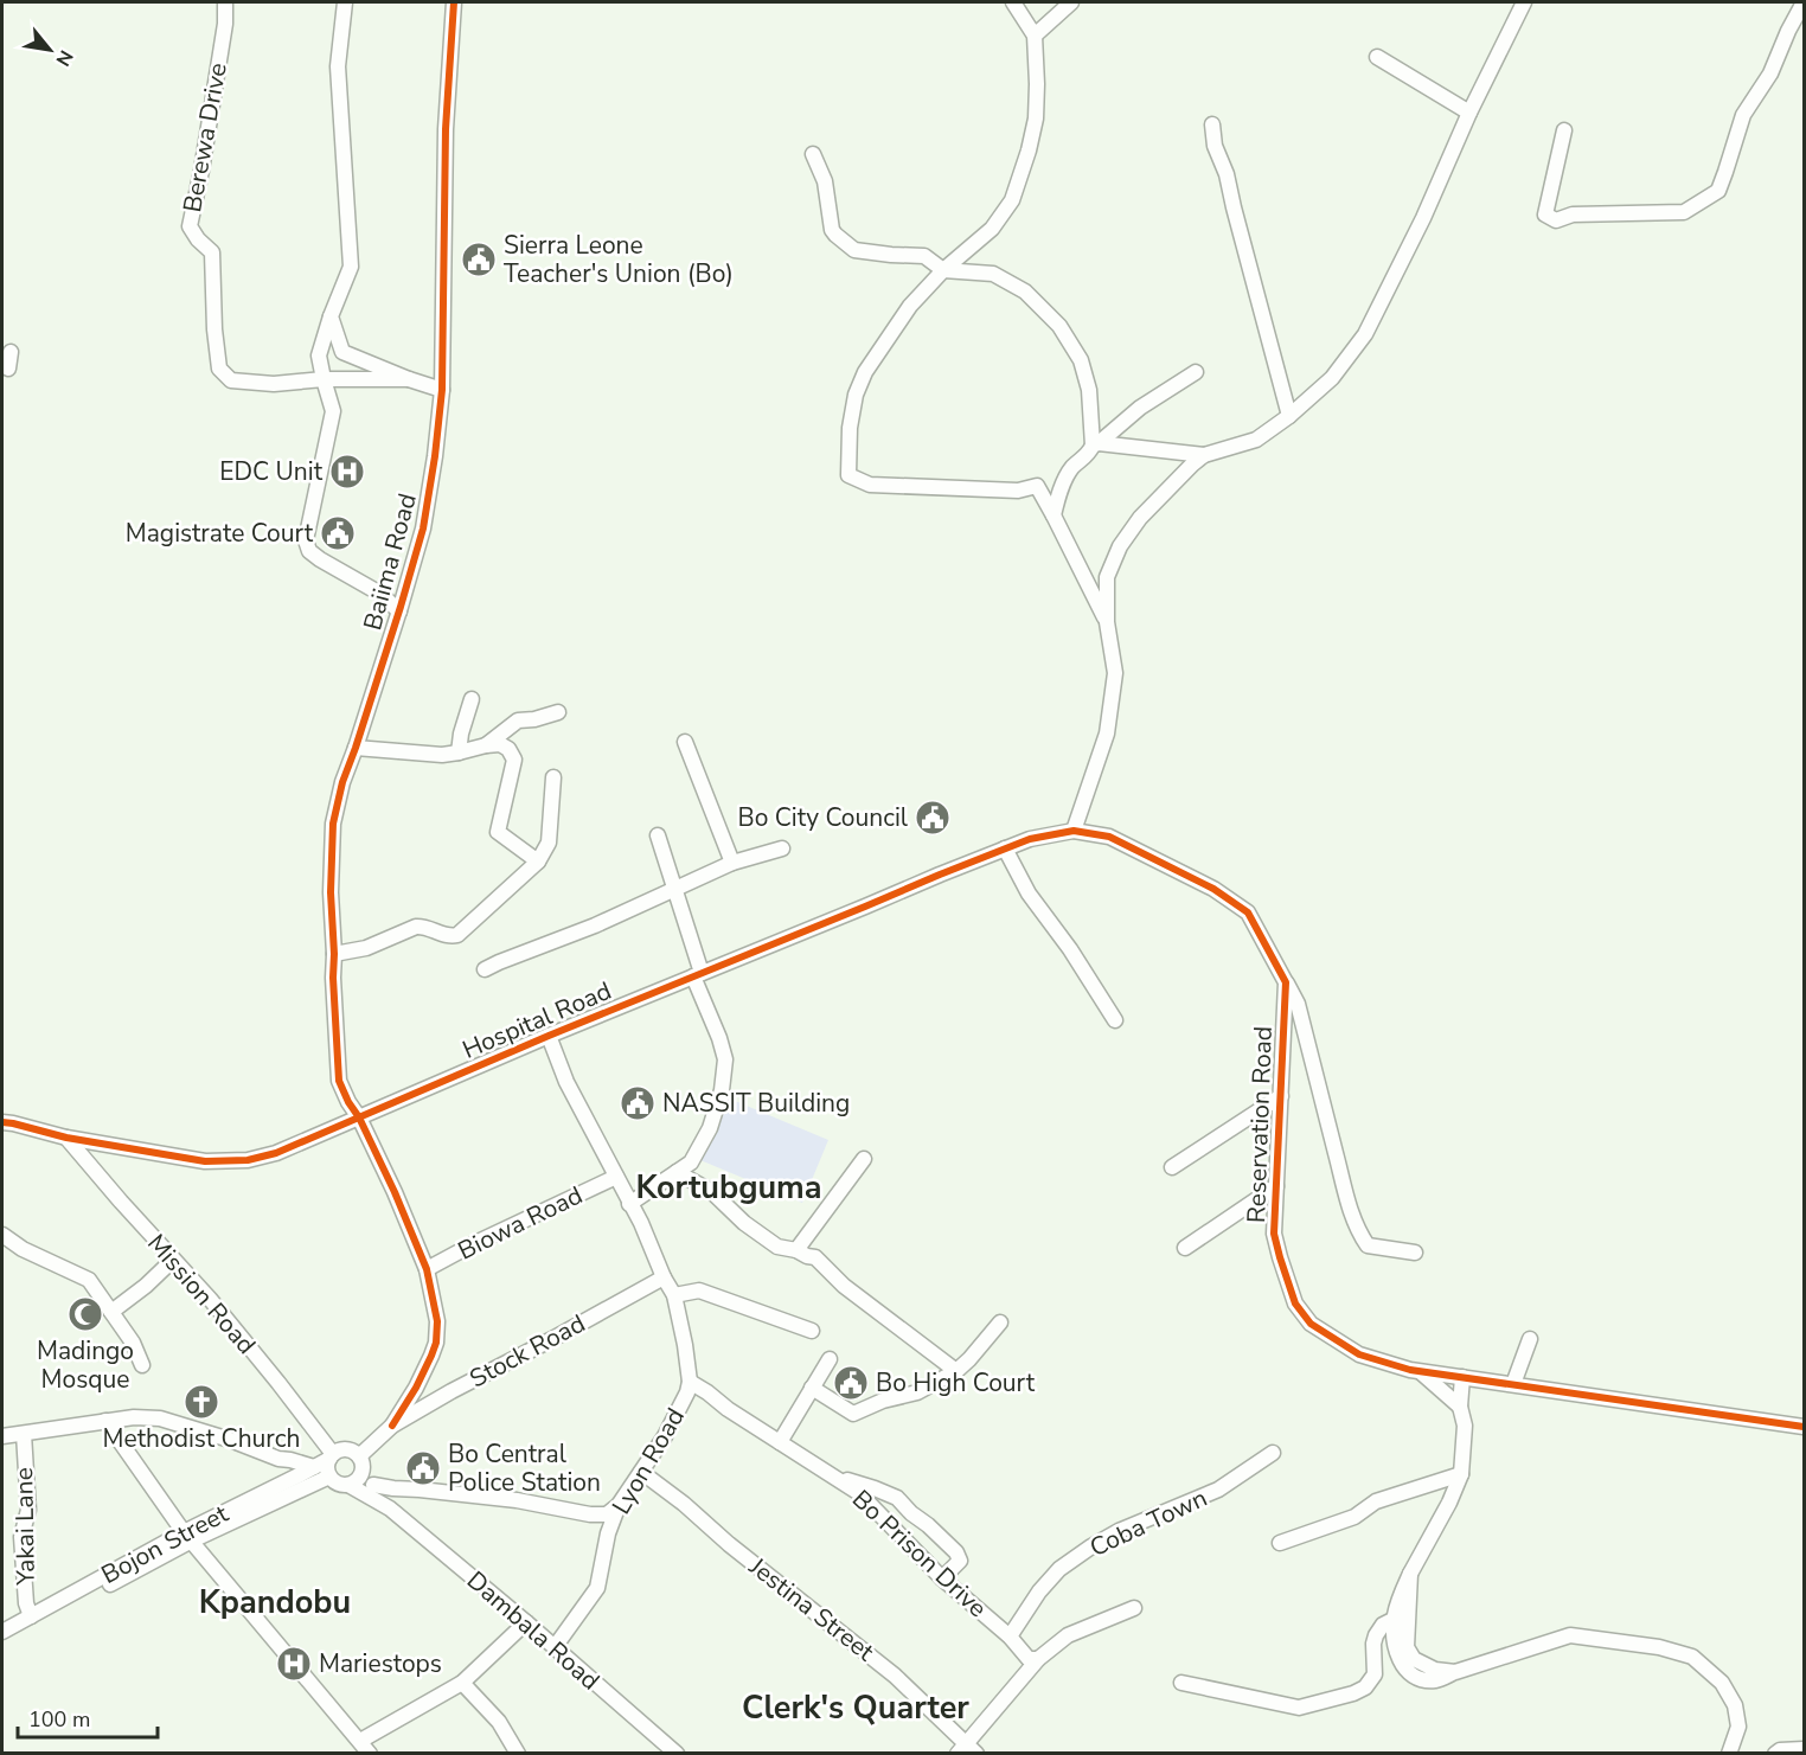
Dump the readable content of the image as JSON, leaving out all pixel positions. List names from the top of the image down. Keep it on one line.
{"streets":{"street":["Berewa Drive","Baiima Road","Hospital Road","Reservation Road","Biowa Road","Mission Road","Stock Road","Lyon Road","Coba Town","Yakai Lane","Bojon Street","Bo Prison Drive","Jestina Street","Dambala Road"]},"crossings":[["Baiima Road","Hospital Road"],["Baiima Road","Biowa Road"],["Baiima Road","Stock Road"],["Hospital Road","Mission Road"],["Hospital Road","Lyon Road"],["Biowa Road","Lyon Road"],["Mission Road","Bojon Street"],["Stock Road","Lyon Road"],["Lyon Road","Bo Prison Drive"],["Lyon Road","Jestina Street"],["Lyon Road","Dambala Road"],["Coba Town","Bo Prison Drive"],["Yakai Lane","Bojon Street"],["Bojon Street","Dambala Road"]],"districts":["Kortubguma","Kpandobu","Clerk's Quarter"],"places":{"public building":["Sierra Leone Teacher's Union (Bo)","Magistrate Court","Bo City Council","NASSIT Building","Bo High Court","Bo Central Police Station"],"hospital":["EDC Unit","Mariestops"],"mosque":["Madingo Mosque"],"church":["Methodist Church"]},"scale_bar":"100 m","north":"bottom right"}
